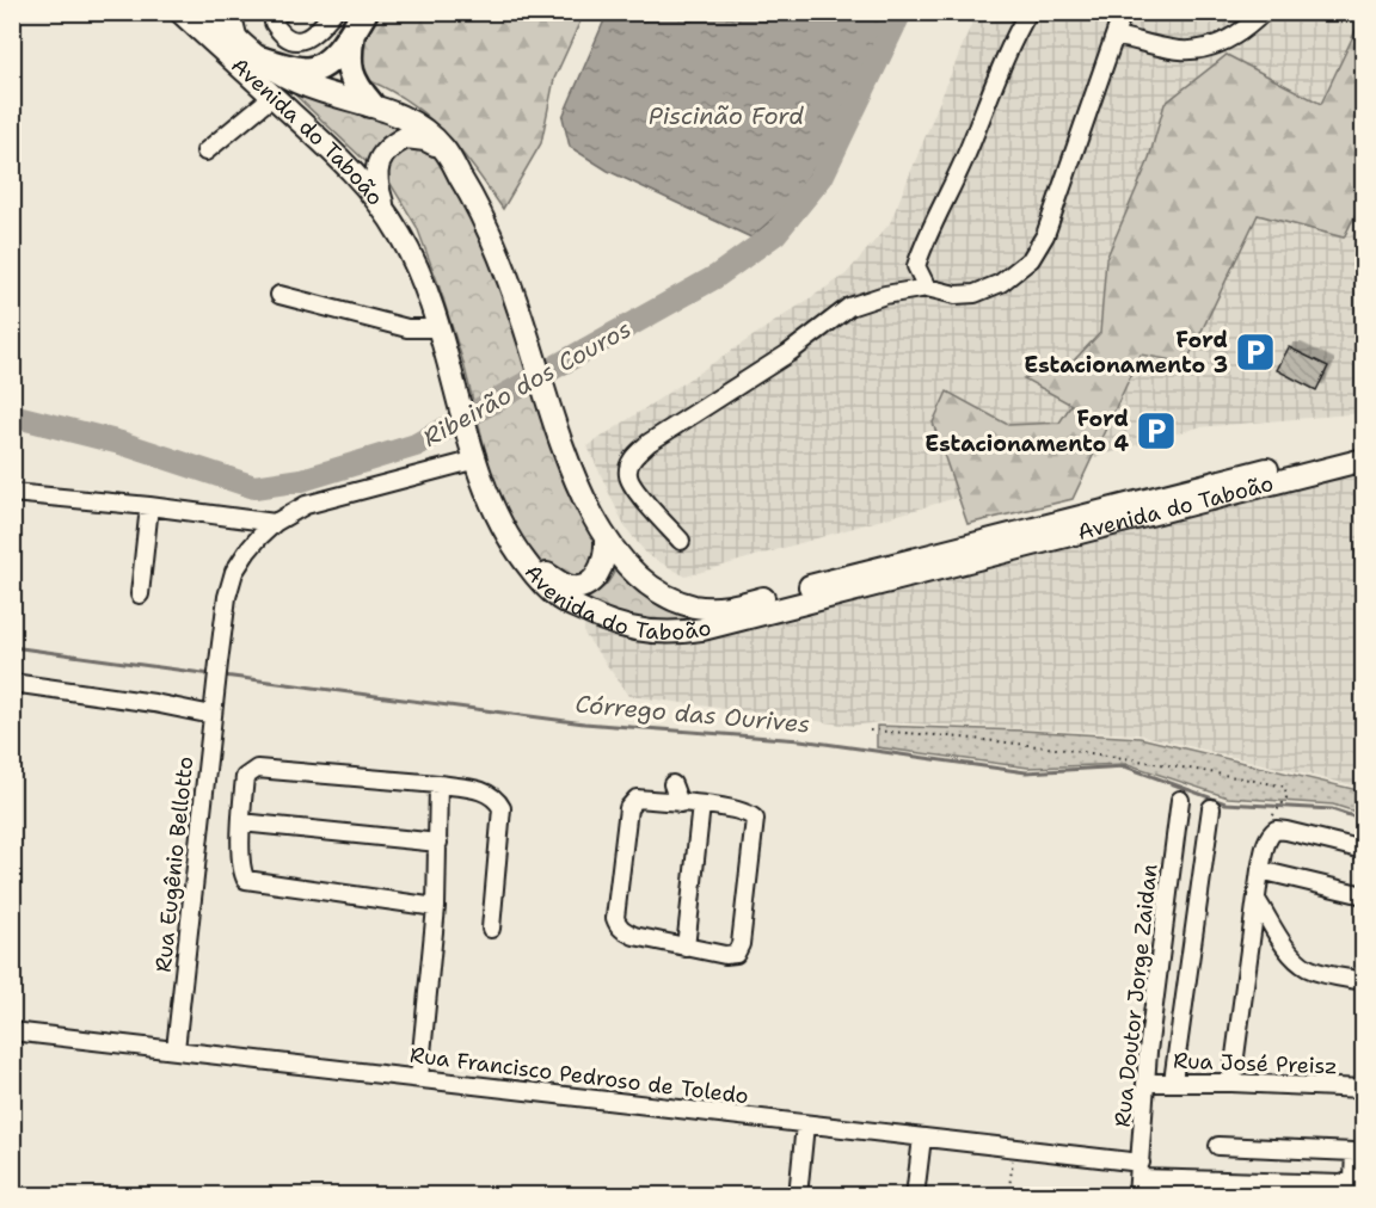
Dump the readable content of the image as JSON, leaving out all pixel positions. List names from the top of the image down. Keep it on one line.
{"streets":{"main road":["Avenida do Taboão"],"street":["Rua Eugênio Bellotto","Rua Doutor Jorge Zaidan","Rua José Preisz","Rua Francisco Pedroso de Toledo"]},"crossings":[["Avenida do Taboão","Rua Eugênio Bellotto"],["Rua Eugênio Bellotto","Rua Francisco Pedroso de Toledo"],["Rua Doutor Jorge Zaidan","Rua José Preisz"],["Rua Doutor Jorge Zaidan","Rua Francisco Pedroso de Toledo"]],"water":["Piscinão Ford","Ribeirão dos Couros","Córrego das Ourives"],"places":{"parking":["Ford Estacionamento 3","Ford Estacionamento 4"]}}
